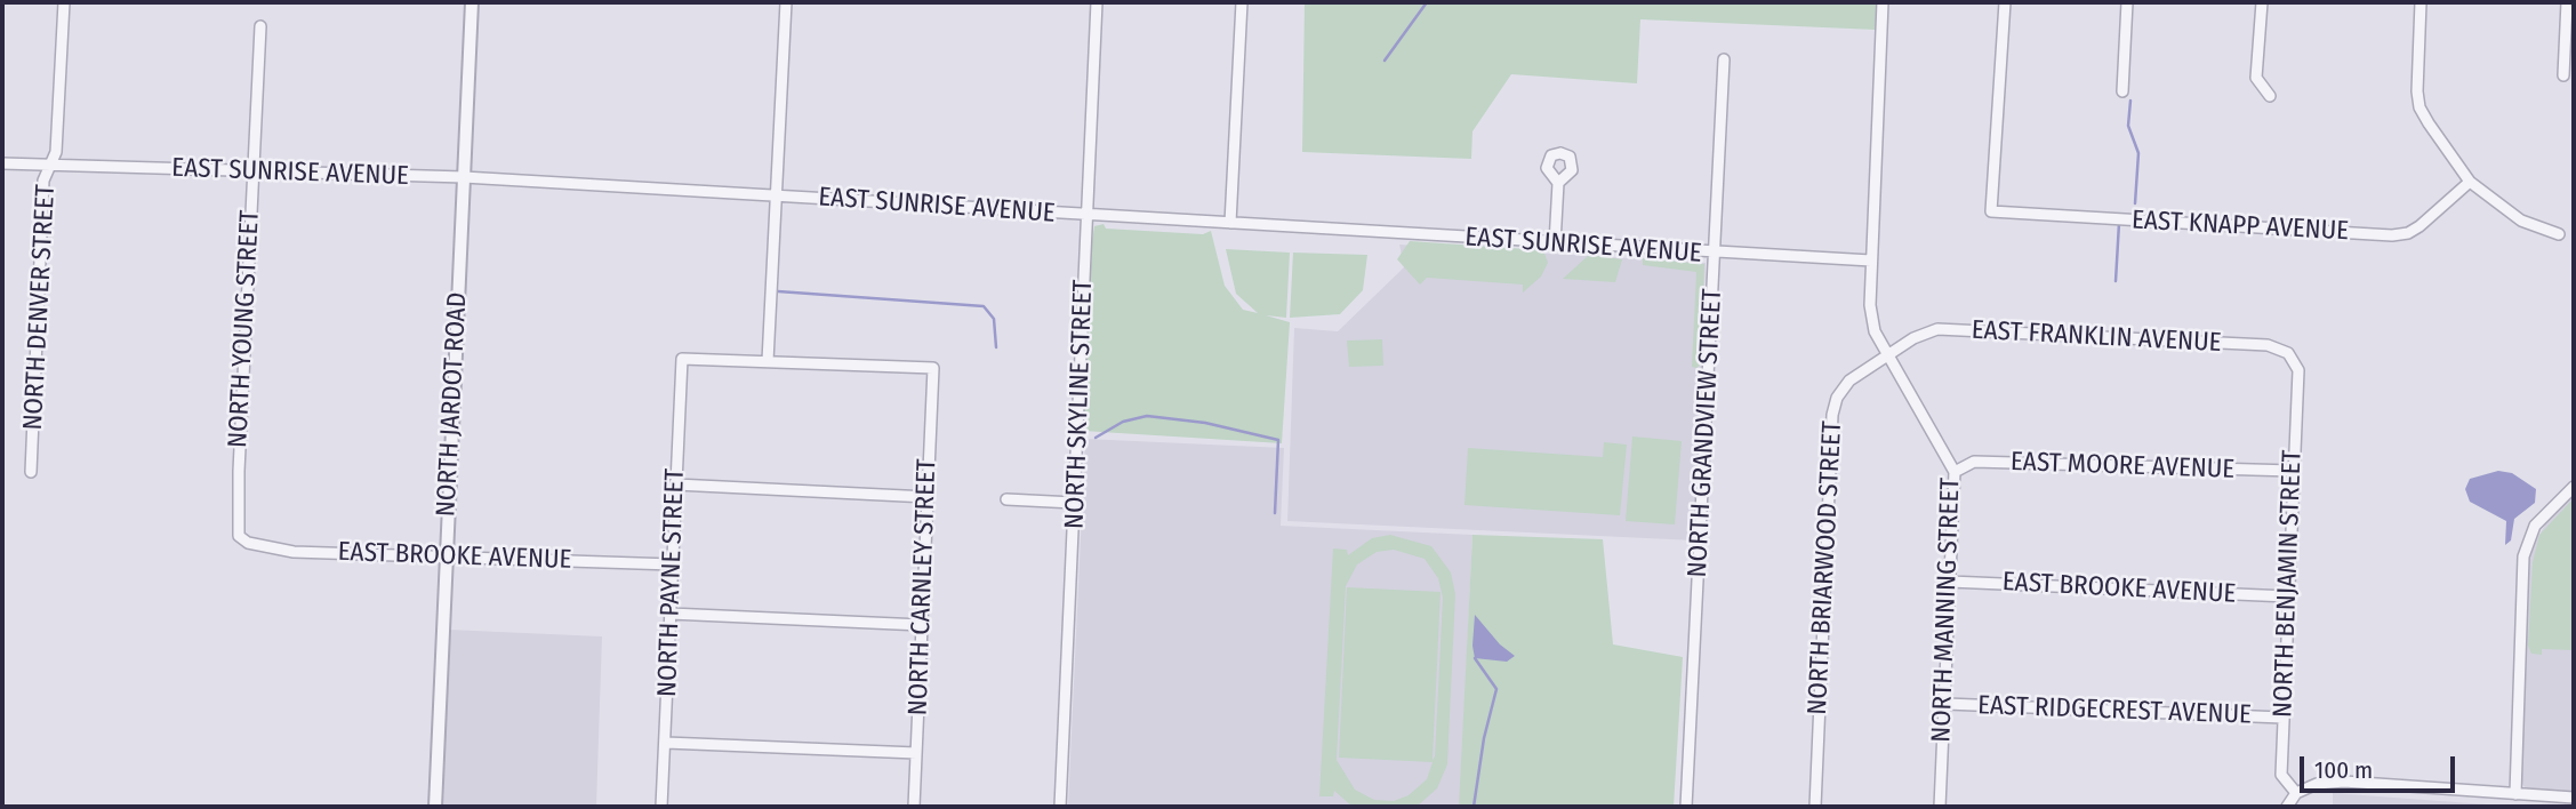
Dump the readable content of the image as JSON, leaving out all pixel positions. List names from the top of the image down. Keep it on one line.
{"streets":{"street":["EAST SUNRISE AVENUE","EAST KNAPP AVENUE","NORTH DENVER STREET","NORTH YOUNG STREET","EAST FRANKLIN AVENUE","NORTH JARDOT ROAD","NORTH SKYLINE STREET","NORTH GRANDVIEW STREET","EAST MOORE AVENUE","EAST BROOKE AVENUE","NORTH BRIARWOOD STREET","NORTH PAYNE STREET","NORTH BENJAMIN STREET","NORTH CARNLEY STREET","NORTH MANNING STREET","EAST RIDGECREST AVENUE"]},"crossings":[["EAST SUNRISE AVENUE","NORTH DENVER STREET"],["EAST SUNRISE AVENUE","NORTH YOUNG STREET"],["EAST SUNRISE AVENUE","NORTH JARDOT ROAD"],["EAST SUNRISE AVENUE","NORTH SKYLINE STREET"],["EAST SUNRISE AVENUE","NORTH GRANDVIEW STREET"],["EAST SUNRISE AVENUE","NORTH MANNING STREET"],["NORTH YOUNG STREET","EAST BROOKE AVENUE"],["EAST FRANKLIN AVENUE","NORTH BRIARWOOD STREET"],["EAST FRANKLIN AVENUE","NORTH BENJAMIN STREET"],["EAST FRANKLIN AVENUE","NORTH MANNING STREET"],["NORTH JARDOT ROAD","EAST BROOKE AVENUE"],["EAST MOORE AVENUE","NORTH BENJAMIN STREET"],["EAST MOORE AVENUE","NORTH MANNING STREET"],["EAST BROOKE AVENUE","NORTH PAYNE STREET"],["EAST BROOKE AVENUE","NORTH BENJAMIN STREET"],["EAST BROOKE AVENUE","NORTH MANNING STREET"],["NORTH BRIARWOOD STREET","NORTH MANNING STREET"],["NORTH PAYNE STREET","NORTH CARNLEY STREET"],["NORTH BENJAMIN STREET","EAST RIDGECREST AVENUE"],["NORTH MANNING STREET","EAST RIDGECREST AVENUE"]],"scale_bar":"100 m"}
